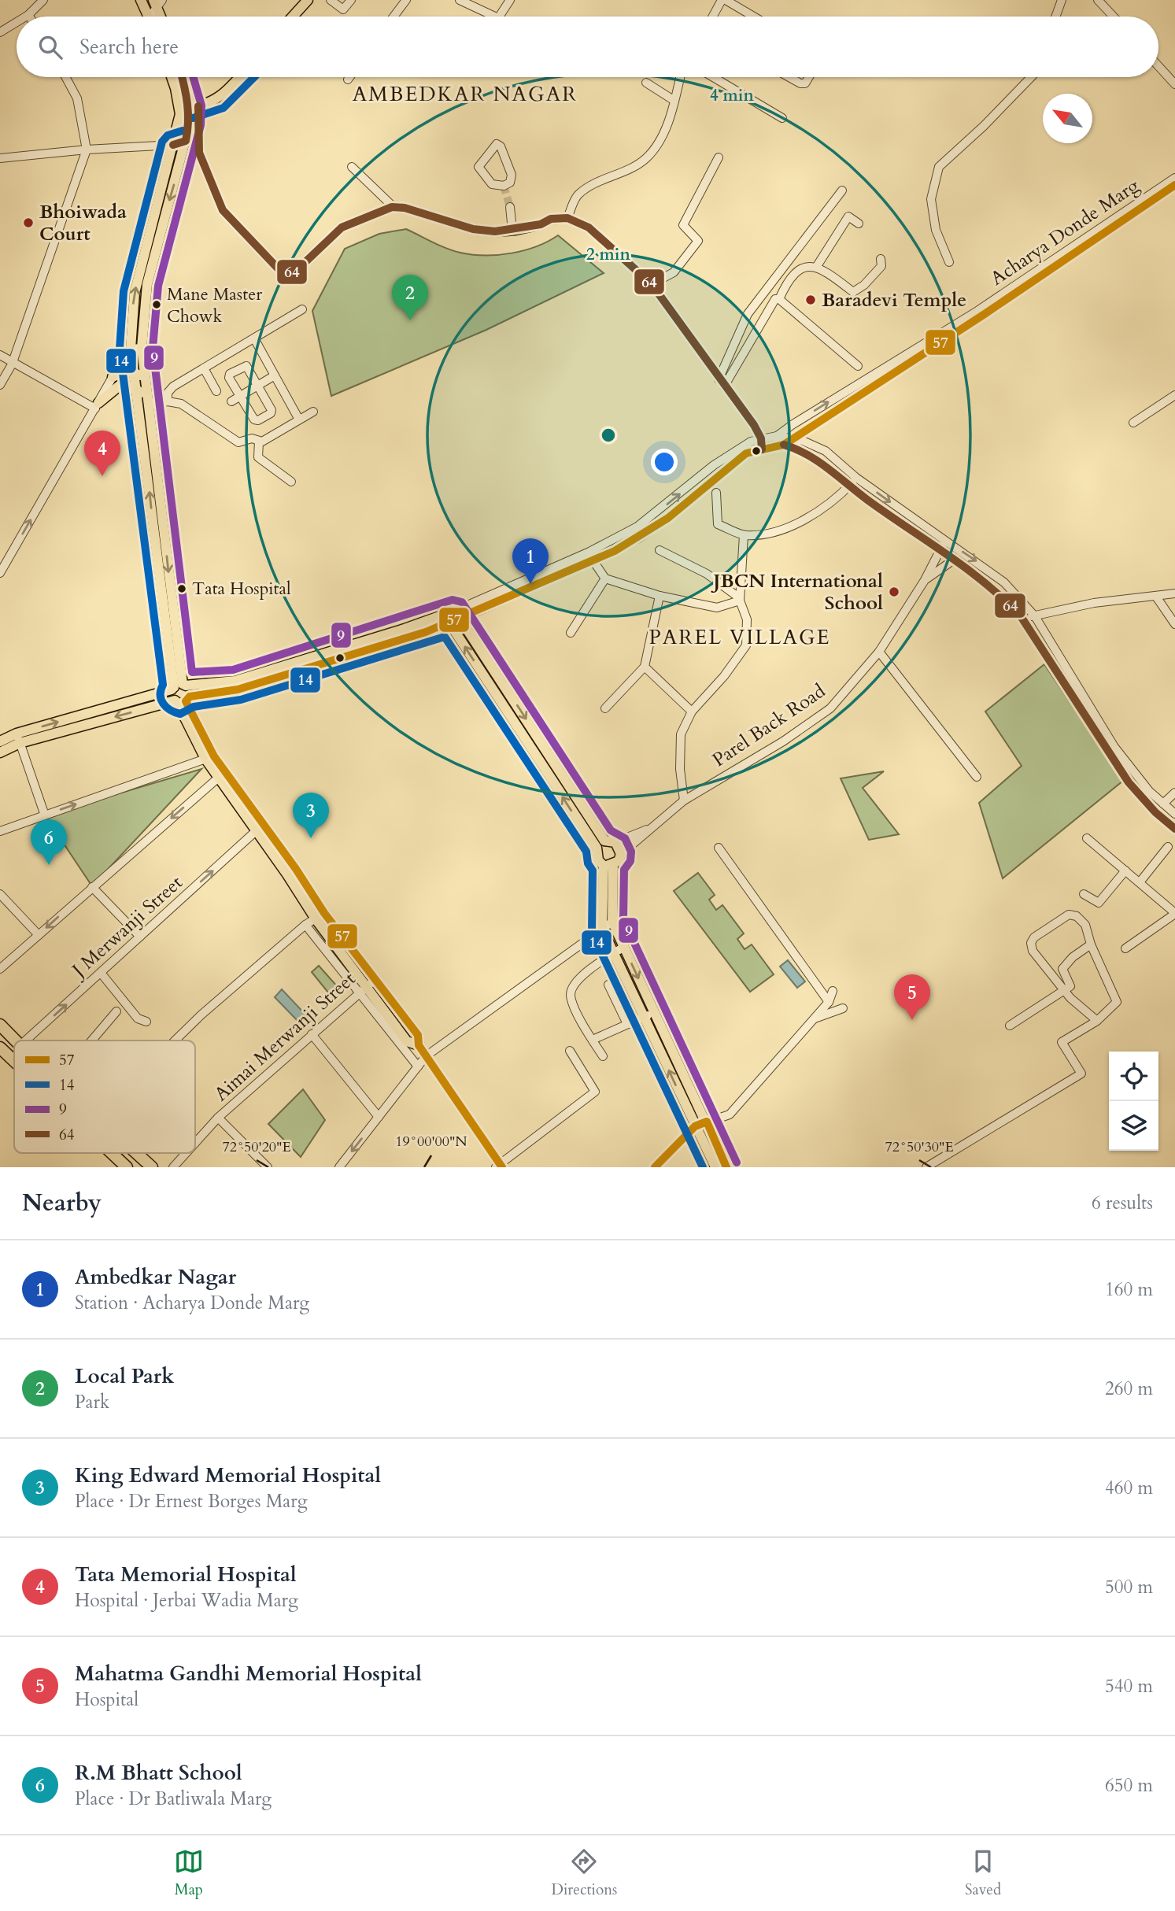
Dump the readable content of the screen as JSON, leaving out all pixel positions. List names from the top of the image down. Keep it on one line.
{"streets":{"main road":["Acharya Donde Marg"],"street":["Parel Back Road","J Merwanji Street","Aimai Merwanji Street"]},"districts":["AMBEDKAR NAGAR","PAREL VILLAGE"],"places":["Bhoiwada Court","Baradevi Temple","Mane Master Chowk","Tata Hospital","JBCN International School"],"lines":["transit line 14","transit line 9","transit line 64","transit line 57"],"legend":["57","14","9","64"],"north":"top left","page":{"search":"Search here","pins":["2","4","1","3","6","5"],"heading":["Nearby","6 results"],"list":[{"mark":"1","name":"Ambedkar Nagar","note":"Station · Acharya Donde Marg","value":"160 m"},{"mark":"2","name":"Local Park","note":"Park","value":"260 m"},{"mark":"3","name":"King Edward Memorial Hospital","note":"Place · Dr Ernest Borges Marg","value":"460 m"},{"mark":"4","name":"Tata Memorial Hospital","note":"Hospital · Jerbai Wadia Marg","value":"500 m"},{"mark":"5","name":"Mahatma Gandhi Memorial Hospital","note":"Hospital","value":"540 m"},{"mark":"6","name":"R.M Bhatt School","note":"Place · Dr Batliwala Marg","value":"650 m"}],"nav":["Map","Directions","Saved"]},"coordinates":["19°00'00\"N","72°50'20\"E","72°50'30\"E"],"rings":["4 min","2 min"]}
